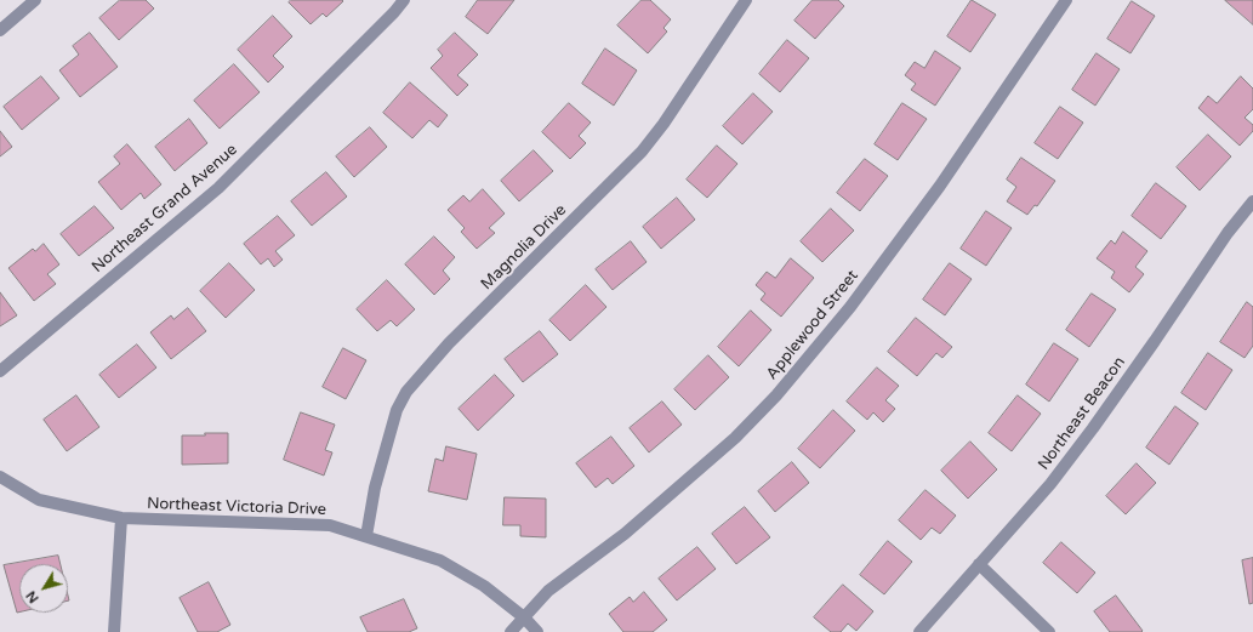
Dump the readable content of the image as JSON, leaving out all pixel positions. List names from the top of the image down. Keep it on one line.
{"streets":{"street":["Northeast Grand Avenue","Magnolia Drive","Applewood Street","Northeast Beacon","Northeast Victoria Drive"]},"crossings":[["Magnolia Drive","Northeast Victoria Drive"],["Applewood Street","Northeast Victoria Drive"]],"north":"bottom left"}
